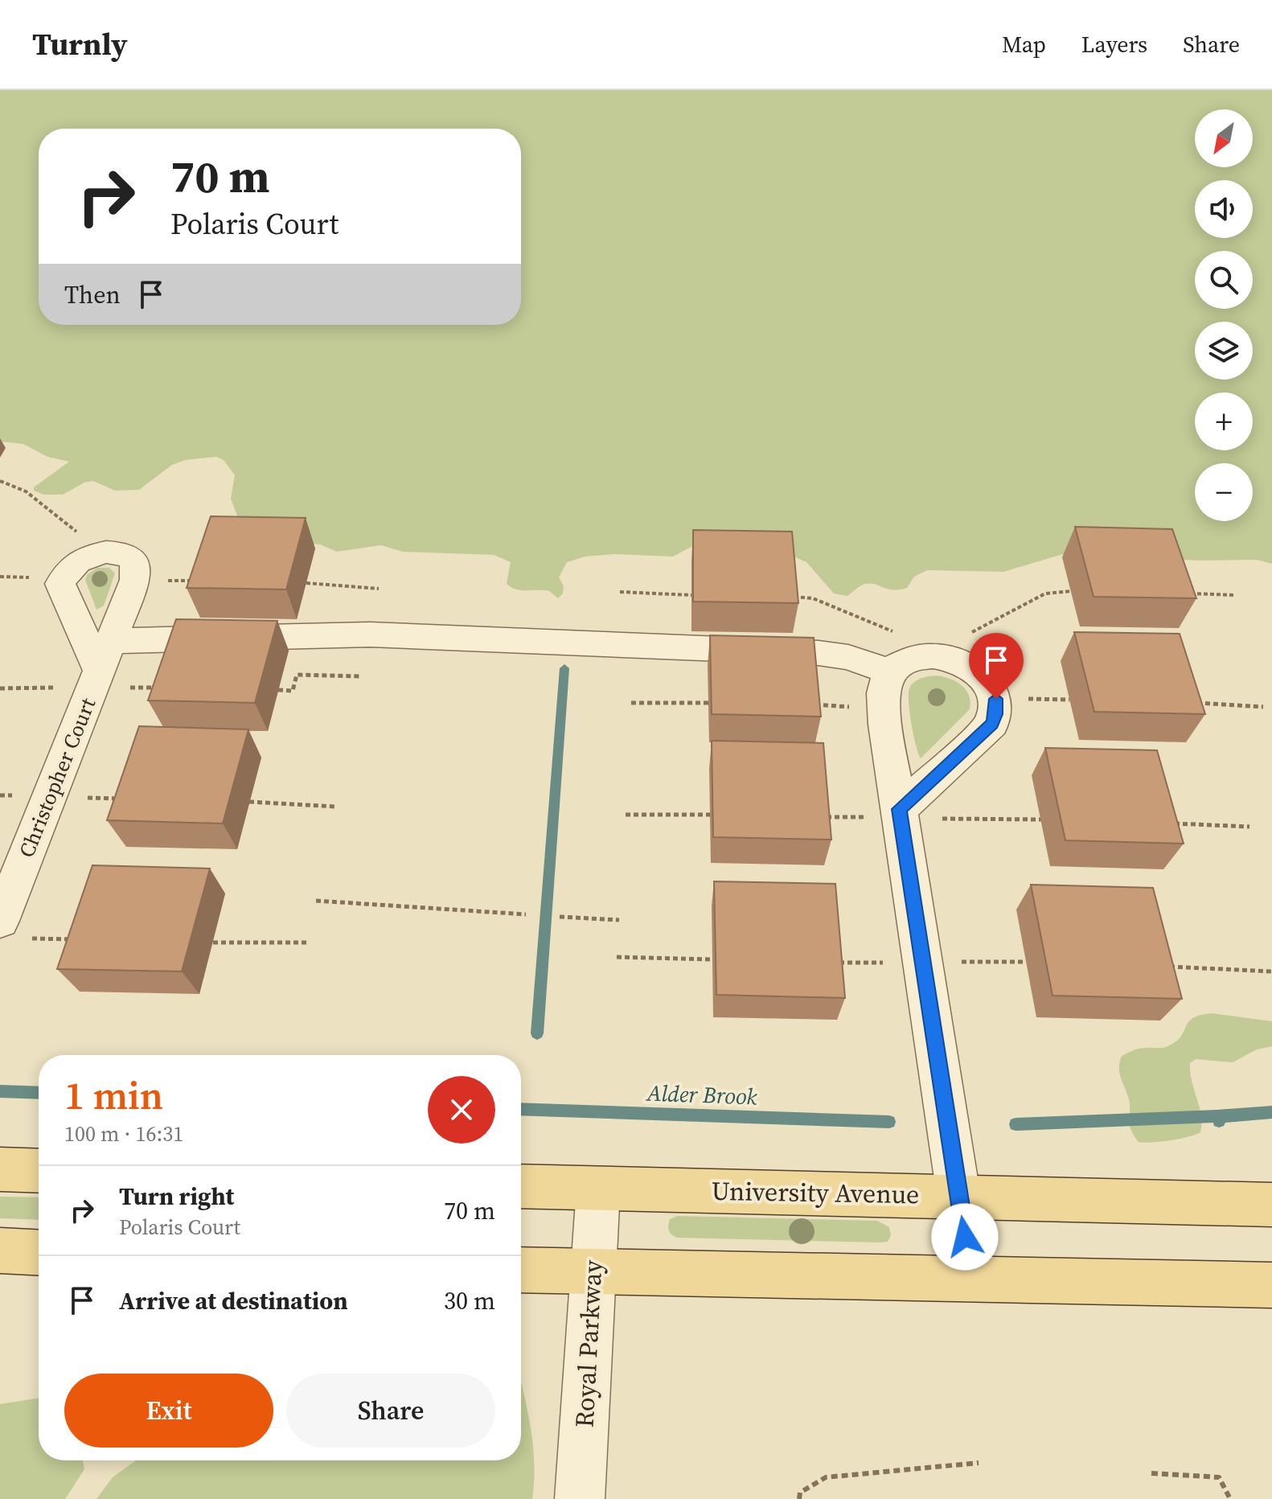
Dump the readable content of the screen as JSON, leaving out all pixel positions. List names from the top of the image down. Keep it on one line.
{"streets":{"main road":["University Avenue"],"street":["Christopher Court","Royal Parkway"]},"crossings":[["University Avenue","Royal Parkway"]],"water":["Alder Brook"],"north":"bottom left","page":{"header":"Turnly","nav":["Map","Layers","Share"],"map_buttons":["+","−"],"turn":["70 m","Polaris Court"],"then":"Then","heading":["1 min","100 m · 16:31"],"list":[{"name":"Turn right","note":"Polaris Court","value":"70 m"},{"name":"Arrive at destination","value":"30 m"}],"buttons":["Exit","Share"]}}
